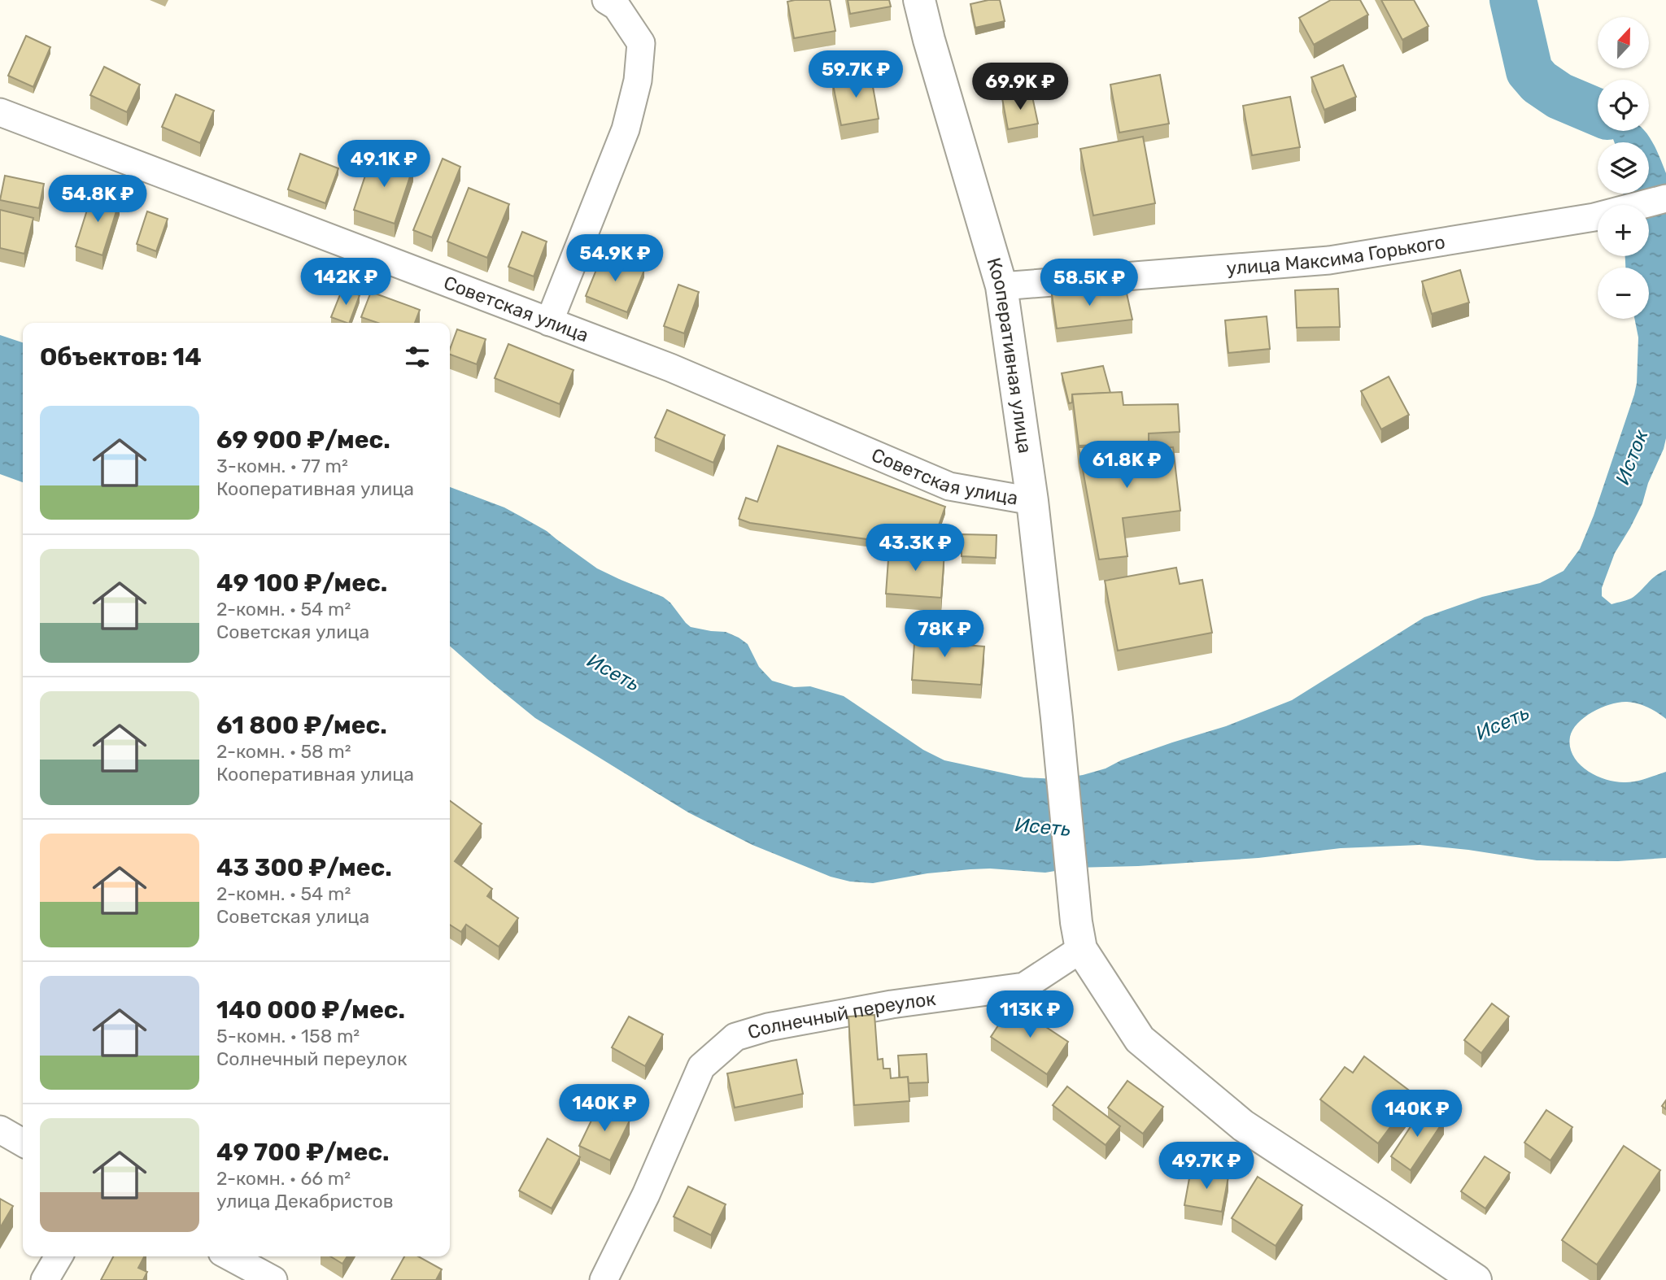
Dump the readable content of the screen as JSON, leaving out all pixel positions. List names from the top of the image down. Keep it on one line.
{"streets":{"main road":["Кооперативная улица"],"street":["улица Максима Горького","Советская улица","Солнечный переулок"]},"crossings":[["улица Максима Горького","Кооперативная улица"],["Советская улица","Кооперативная улица"],["Кооперативная улица","Солнечный переулок"]],"water":["Исток","Исеть"],"north":"top","page":{"map_buttons":["+","−"],"price":["59.7K ₽","69.9K ₽","49.1K ₽","54.8K ₽","54.9K ₽","142K ₽","58.5K ₽","61.8K ₽","43.3K ₽","78K ₽","113K ₽","140K ₽","140K ₽","49.7K ₽"],"heading":"Объектов: 14","list":[{"name":"69 900 ₽/мес.","note":"3-комн. · 77 m² · Кооперативная улица"},{"name":"49 100 ₽/мес.","note":"2-комн. · 54 m² · Советская улица"},{"name":"61 800 ₽/мес.","note":"2-комн. · 58 m² · Кооперативная улица"},{"name":"43 300 ₽/мес.","note":"2-комн. · 54 m² · Советская улица"},{"name":"140 000 ₽/мес.","note":"5-комн. · 158 m² · Солнечный переулок"},{"name":"49 700 ₽/мес.","note":"2-комн. · 66 m² · улица Декабристов"}]}}
